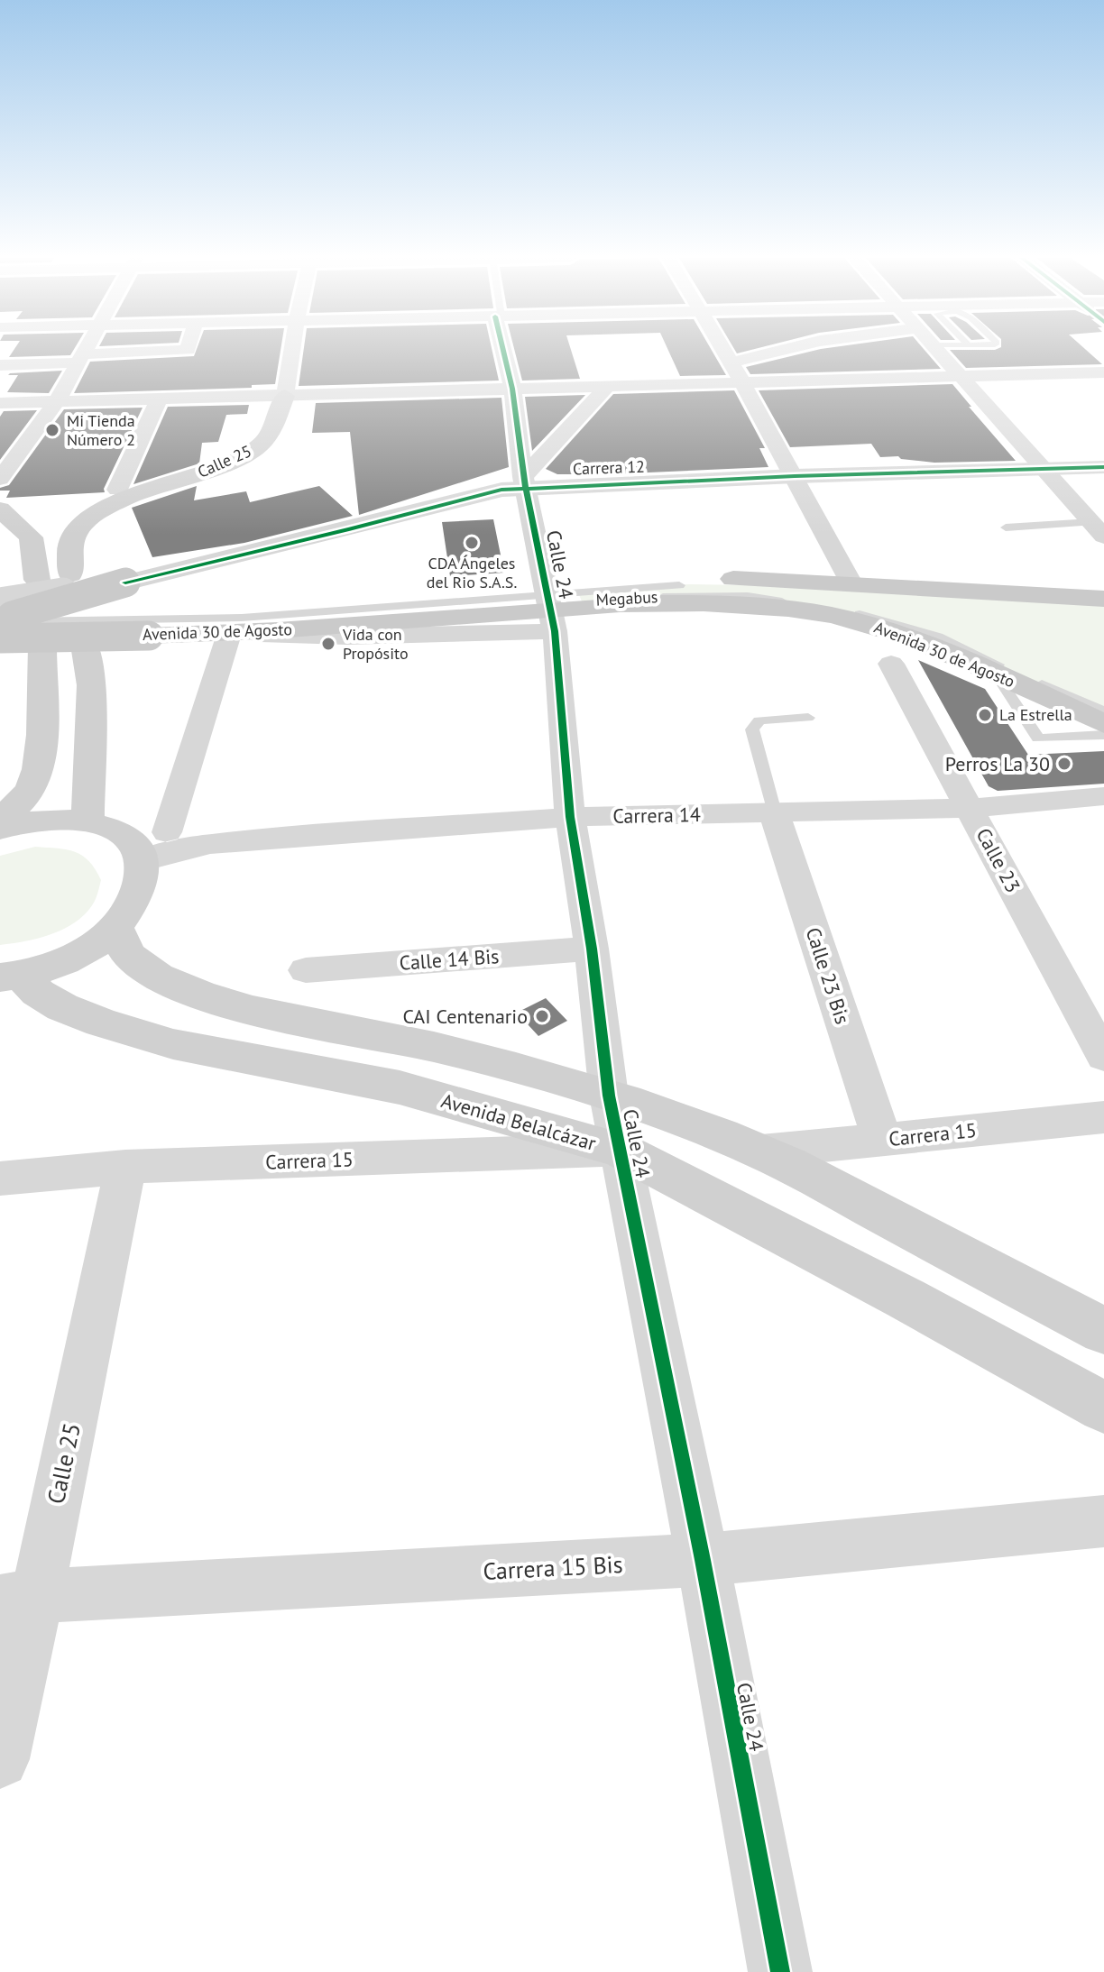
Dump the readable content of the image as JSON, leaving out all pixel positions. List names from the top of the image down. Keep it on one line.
{"streets":{"main road":["Calle 25","Avenida 30 de Agosto","Avenida Belalcázar"],"street":["Carrera 12","Calle 24","Carrera 14","Calle 23","Calle 14 Bis","Calle 23 Bis","Carrera 15","Carrera 15 Bis"],"lane":["Megabus"]},"crossings":[["Calle 25","Carrera 15"],["Calle 25","Carrera 15 Bis"],["Carrera 12","Calle 24"],["Calle 24","Megabus"],["Calle 24","Avenida 30 de Agosto"],["Calle 24","Carrera 14"],["Calle 24","Calle 14 Bis"],["Calle 24","Avenida Belalcázar"],["Calle 24","Carrera 15"],["Calle 24","Carrera 15 Bis"],["Megabus","Avenida 30 de Agosto"],["Carrera 14","Calle 23"],["Carrera 14","Calle 23 Bis"],["Calle 23 Bis","Carrera 15"],["Avenida Belalcázar","Carrera 15"]],"places":["Mi Tienda Número 2","CDA Ángeles del Rio S.A.S.","Vida con Propósito","La Estrella","Perros La 30","CAI Centenario"]}
